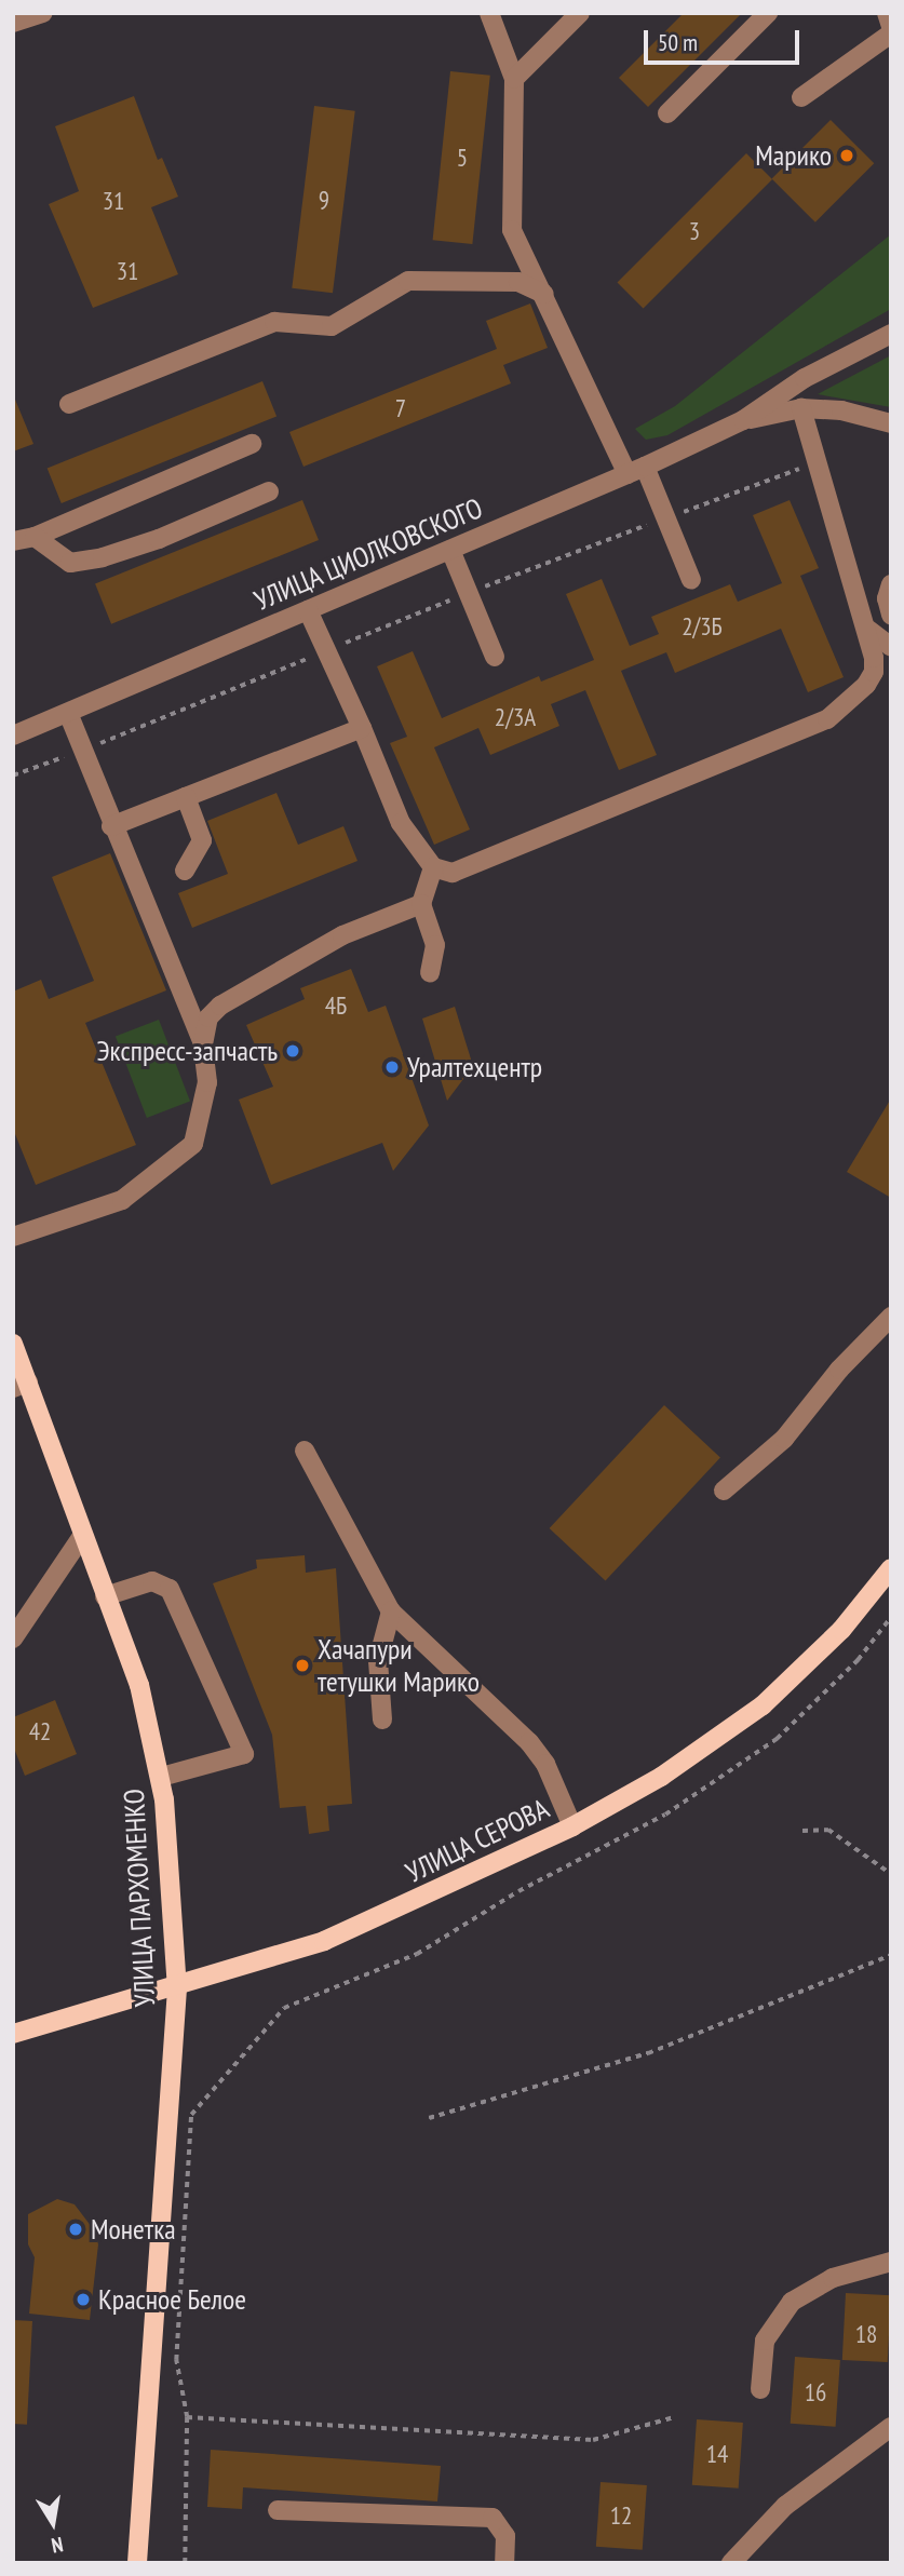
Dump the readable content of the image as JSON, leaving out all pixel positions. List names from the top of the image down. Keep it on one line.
{"streets":{"main road":["УЛИЦА СЕРОВА","УЛИЦА ПАРХОМЕНКО"],"street":["УЛИЦА ЦИОЛКОВСКОГО"]},"crossings":[["УЛИЦА СЕРОВА","УЛИЦА ПАРХОМЕНКО"]],"places":["Марико","Экспресс-запчасть","Уралтехцентр","Хачапури тетушки Марико","Монетка","Красное Белое"],"house_numbers":["5","9","31","3","31","7","2/3Б","2/3А","4Б","42","18","16","14","12"],"scale_bar":"50 m","north":"bottom"}
